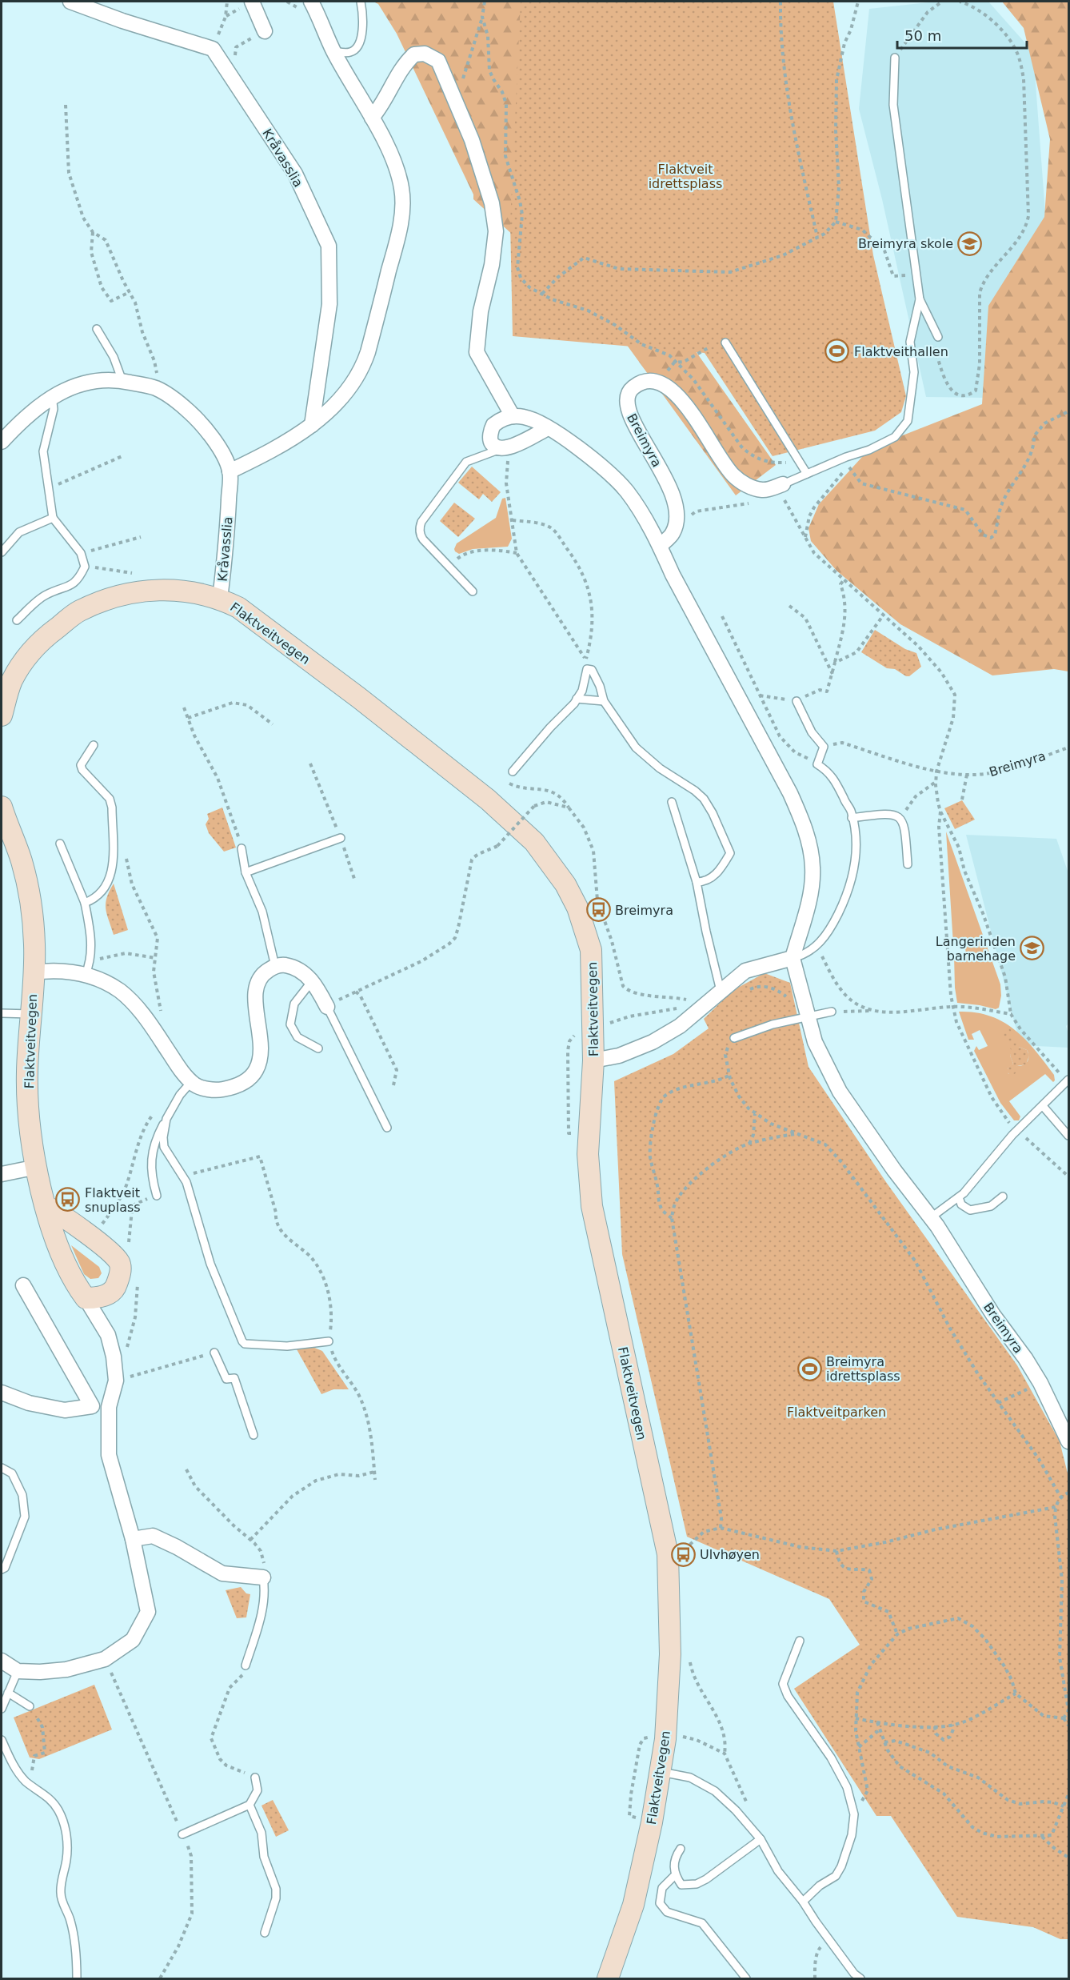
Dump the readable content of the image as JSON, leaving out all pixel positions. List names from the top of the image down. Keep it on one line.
{"streets":{"main road":["Flaktveitvegen"],"street":["Kråvasslia","Breimyra"]},"crossings":[["Kråvasslia","Flaktveitvegen"]],"parks":["Flaktveit idrettsplass","Flaktveitparken"],"places":{"school or university":["Breimyra skole","Langerinden barnehage"],"sports":["Flaktveithallen","Breimyra idrettsplass"],"bus stop":["Breimyra","Flaktveit snuplass","Ulvhøyen"]},"scale_bar":"50 m"}
